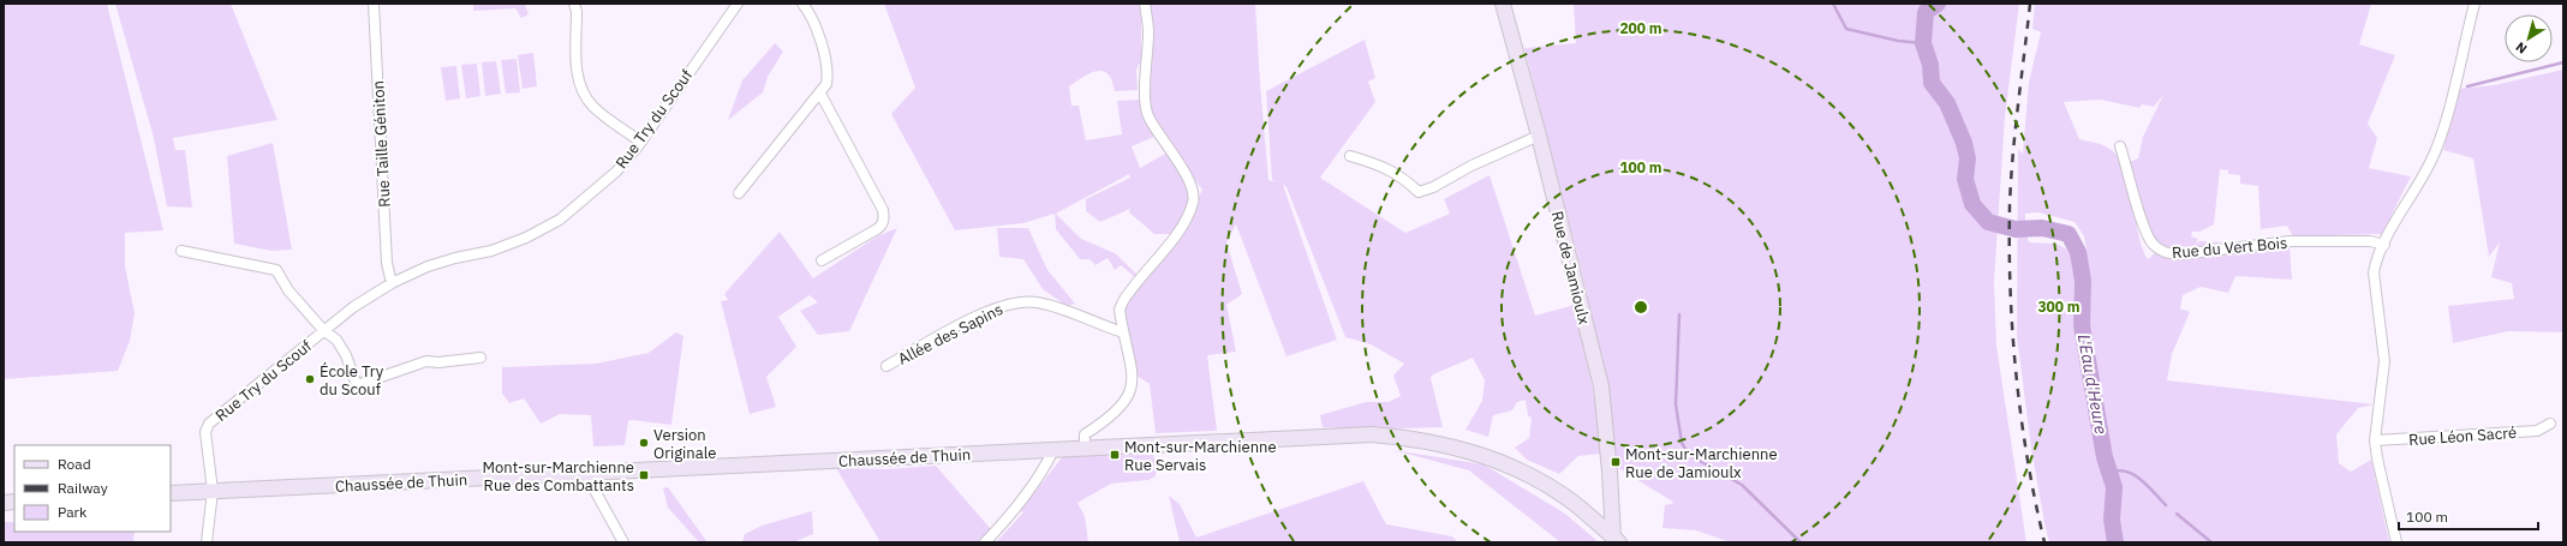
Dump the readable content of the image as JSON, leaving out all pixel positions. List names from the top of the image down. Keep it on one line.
{"streets":{"main road":["Rue de Jamioulx","Chaussée de Thuin"],"street":["Rue Try du Scouf","Rue Taille Géniton","Rue du Vert Bois","Allée des Sapins","Rue Léon Sacré"]},"crossings":[["Rue Try du Scouf","Rue Taille Géniton"],["Rue Try du Scouf","Chaussée de Thuin"],["Rue de Jamioulx","Chaussée de Thuin"]],"water":["L'Eau d'Heure"],"places":{"other":["École Try du Scouf","Version Originale"],"transit":["Mont-sur-Marchienne Rue Servais","Mont-sur-Marchienne Rue de Jamioulx","Mont-sur-Marchienne Rue des Combattants"]},"legend":["Road","Railway","Park"],"scale_bar":"100 m","north":"bottom left","rings":["200 m","100 m","300 m"]}
